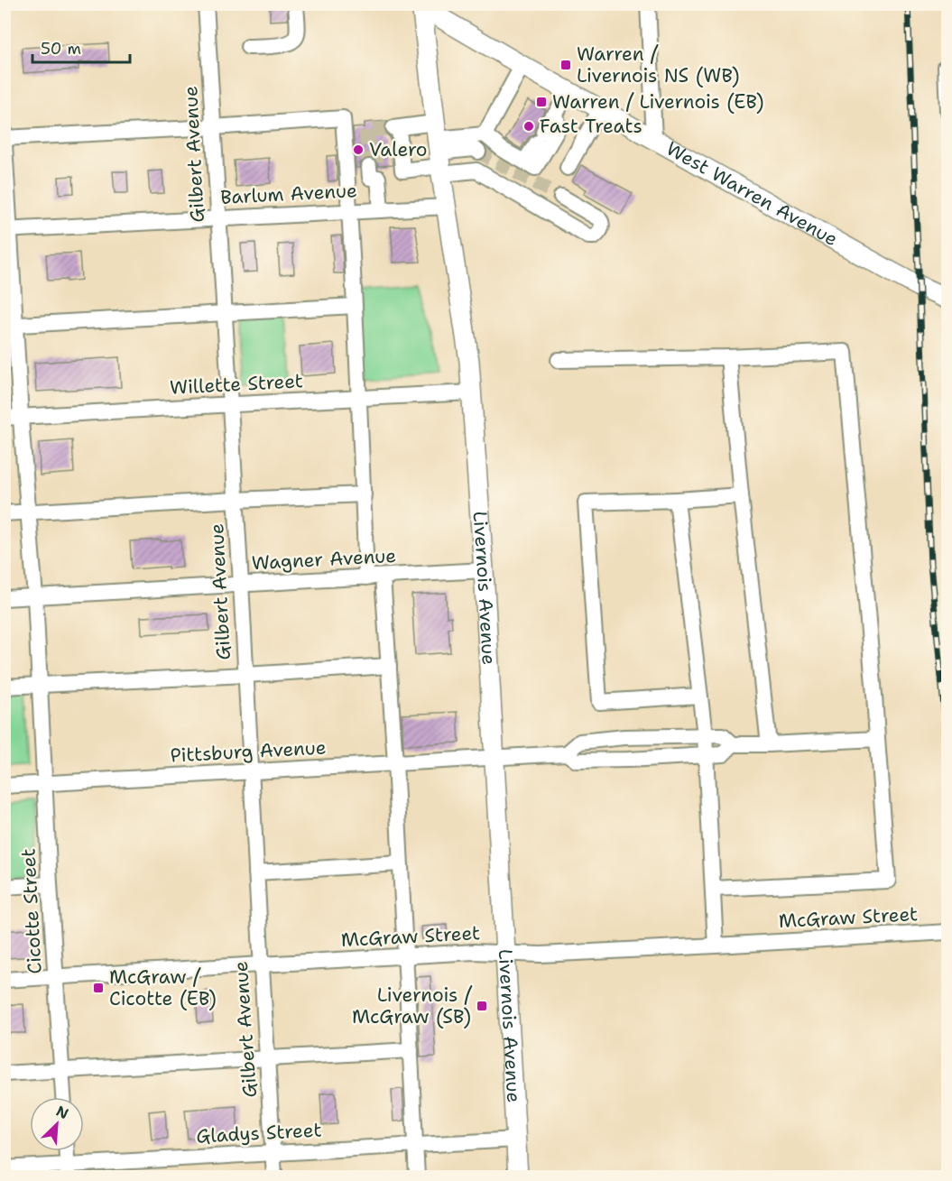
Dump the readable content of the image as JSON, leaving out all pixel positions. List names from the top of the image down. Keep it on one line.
{"streets":{"main road":["West Warren Avenue","Livernois Avenue"],"street":["Gilbert Avenue","Barlum Avenue","Willette Street","Wagner Avenue","Pittsburg Avenue","Cicotte Street","McGraw Street","Gladys Street"]},"crossings":[["Gilbert Avenue","Barlum Avenue"],["Gilbert Avenue","Willette Street"],["Gilbert Avenue","Wagner Avenue"],["Gilbert Avenue","Pittsburg Avenue"],["Gilbert Avenue","McGraw Street"],["Gilbert Avenue","Gladys Street"],["West Warren Avenue","Livernois Avenue"],["Barlum Avenue","Livernois Avenue"],["Barlum Avenue","Cicotte Street"],["Willette Street","Livernois Avenue"],["Willette Street","Cicotte Street"],["Wagner Avenue","Livernois Avenue"],["Wagner Avenue","Cicotte Street"],["Livernois Avenue","Pittsburg Avenue"],["Livernois Avenue","McGraw Street"],["Livernois Avenue","Gladys Street"],["Pittsburg Avenue","Cicotte Street"],["Cicotte Street","McGraw Street"]],"places":{"transit":["Warren / Livernois NS (WB)","Warren / Livernois (EB)","McGraw / Cicotte (EB)","Livernois / McGraw (SB)"],"other":["Fast Treats","Valero"]},"scale_bar":"50 m","north":"top right"}
